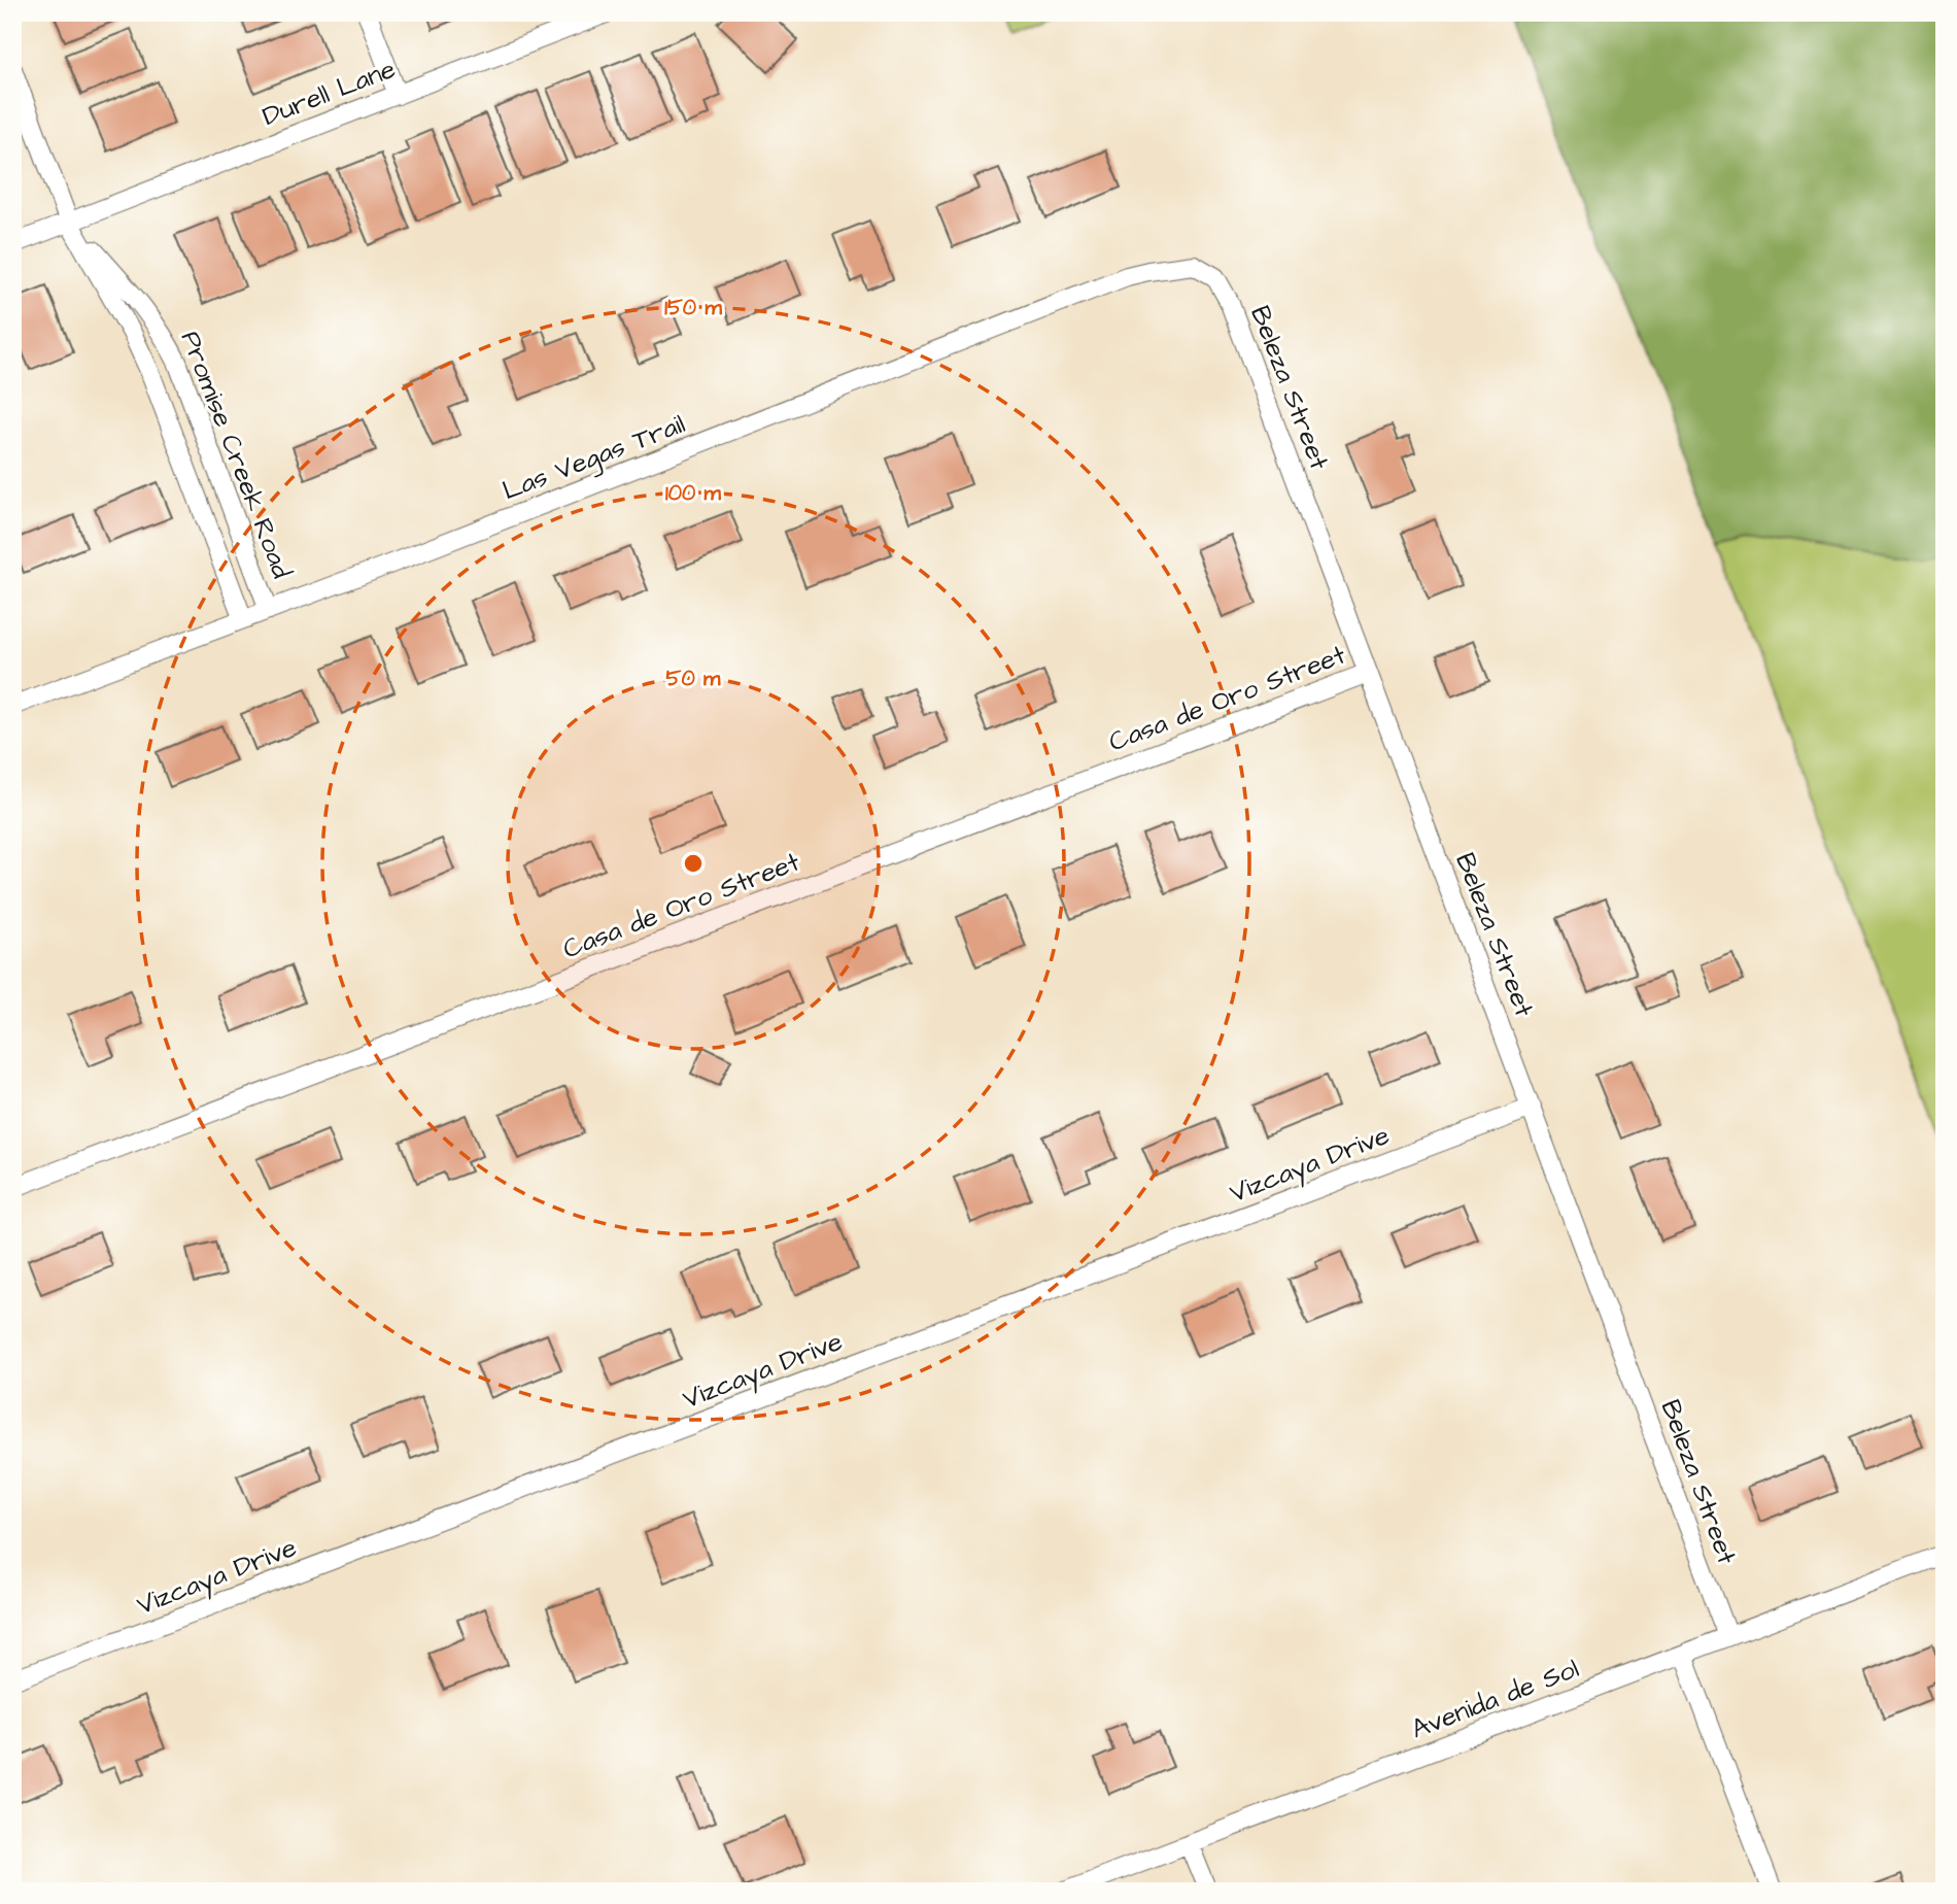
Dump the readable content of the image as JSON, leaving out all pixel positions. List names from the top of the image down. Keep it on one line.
{"streets":{"street":["Durell Lane","Beleza Street","Promise Creek Road","Las Vegas Trail","Casa de Oro Street","Vizcaya Drive","Avenida de Sol"]},"crossings":[["Durell Lane","Promise Creek Road"],["Beleza Street","Las Vegas Trail"],["Beleza Street","Casa de Oro Street"],["Beleza Street","Vizcaya Drive"],["Beleza Street","Avenida de Sol"],["Promise Creek Road","Las Vegas Trail"]],"rings":["150 m","100 m","50 m"]}
